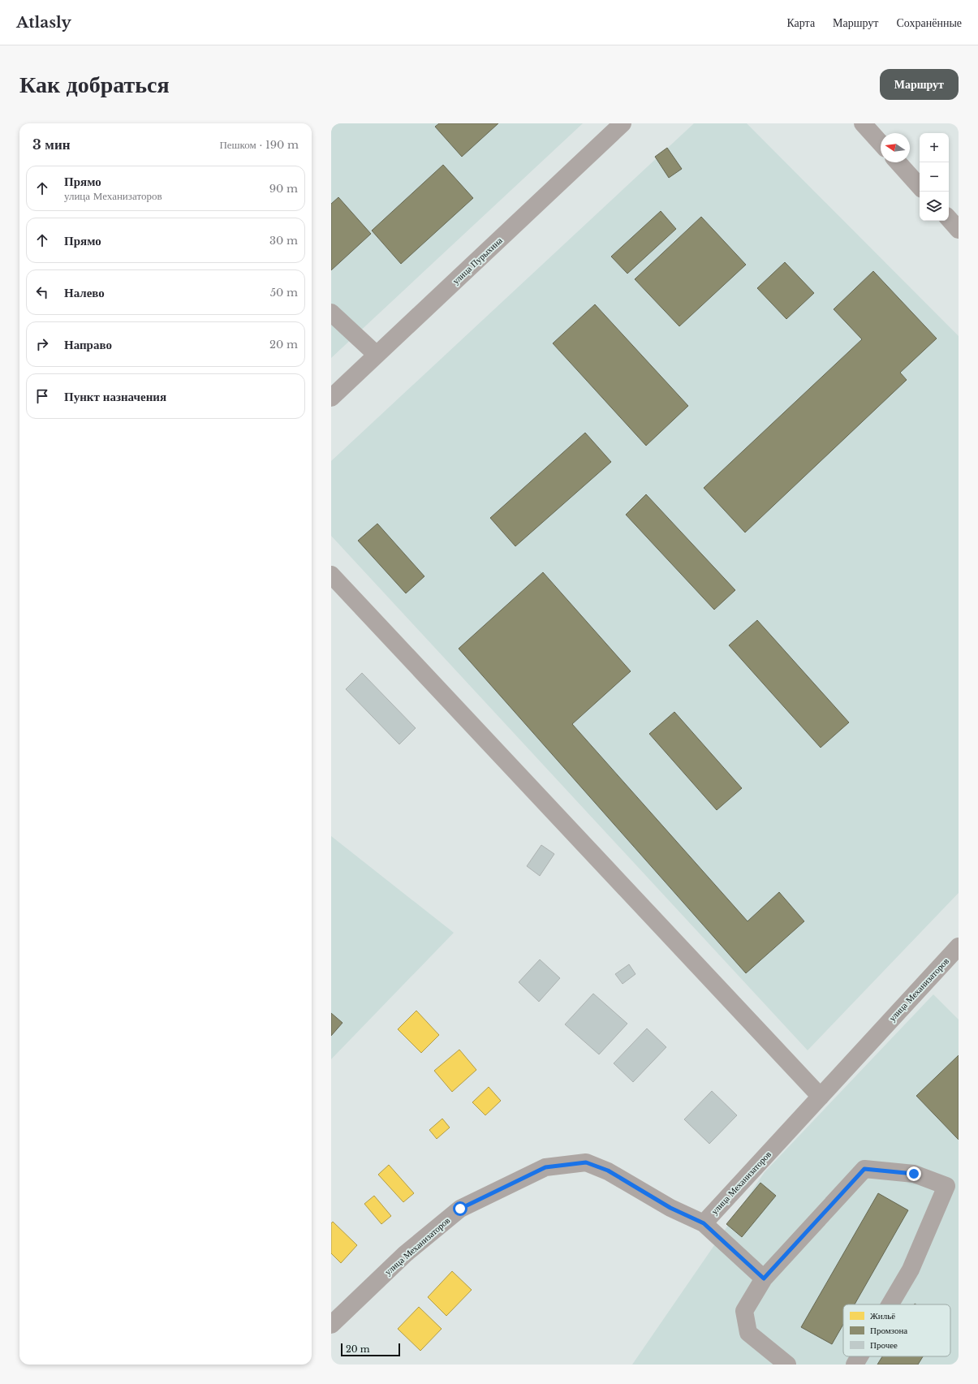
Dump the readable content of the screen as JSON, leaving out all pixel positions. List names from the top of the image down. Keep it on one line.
{"streets":{"street":["улица Пурыхина","улица Механизаторов"]},"legend":["Жильё","Промзона","Прочее"],"scale_bar":"20 m","north":"left","page":{"header":"Atlasly","nav":["Карта","Маршрут","Сохранённые"],"buttons":"Маршрут","title":"Как добраться","heading":["3 мин","Пешком · 190 m"],"map_buttons":["+","−"],"list":[["Прямо","улица Механизаторов","90 m"],["Прямо","30 m"],["Налево","50 m"],["Направо","20 m"],"Пункт назначения"],"scale":"20 m"}}
